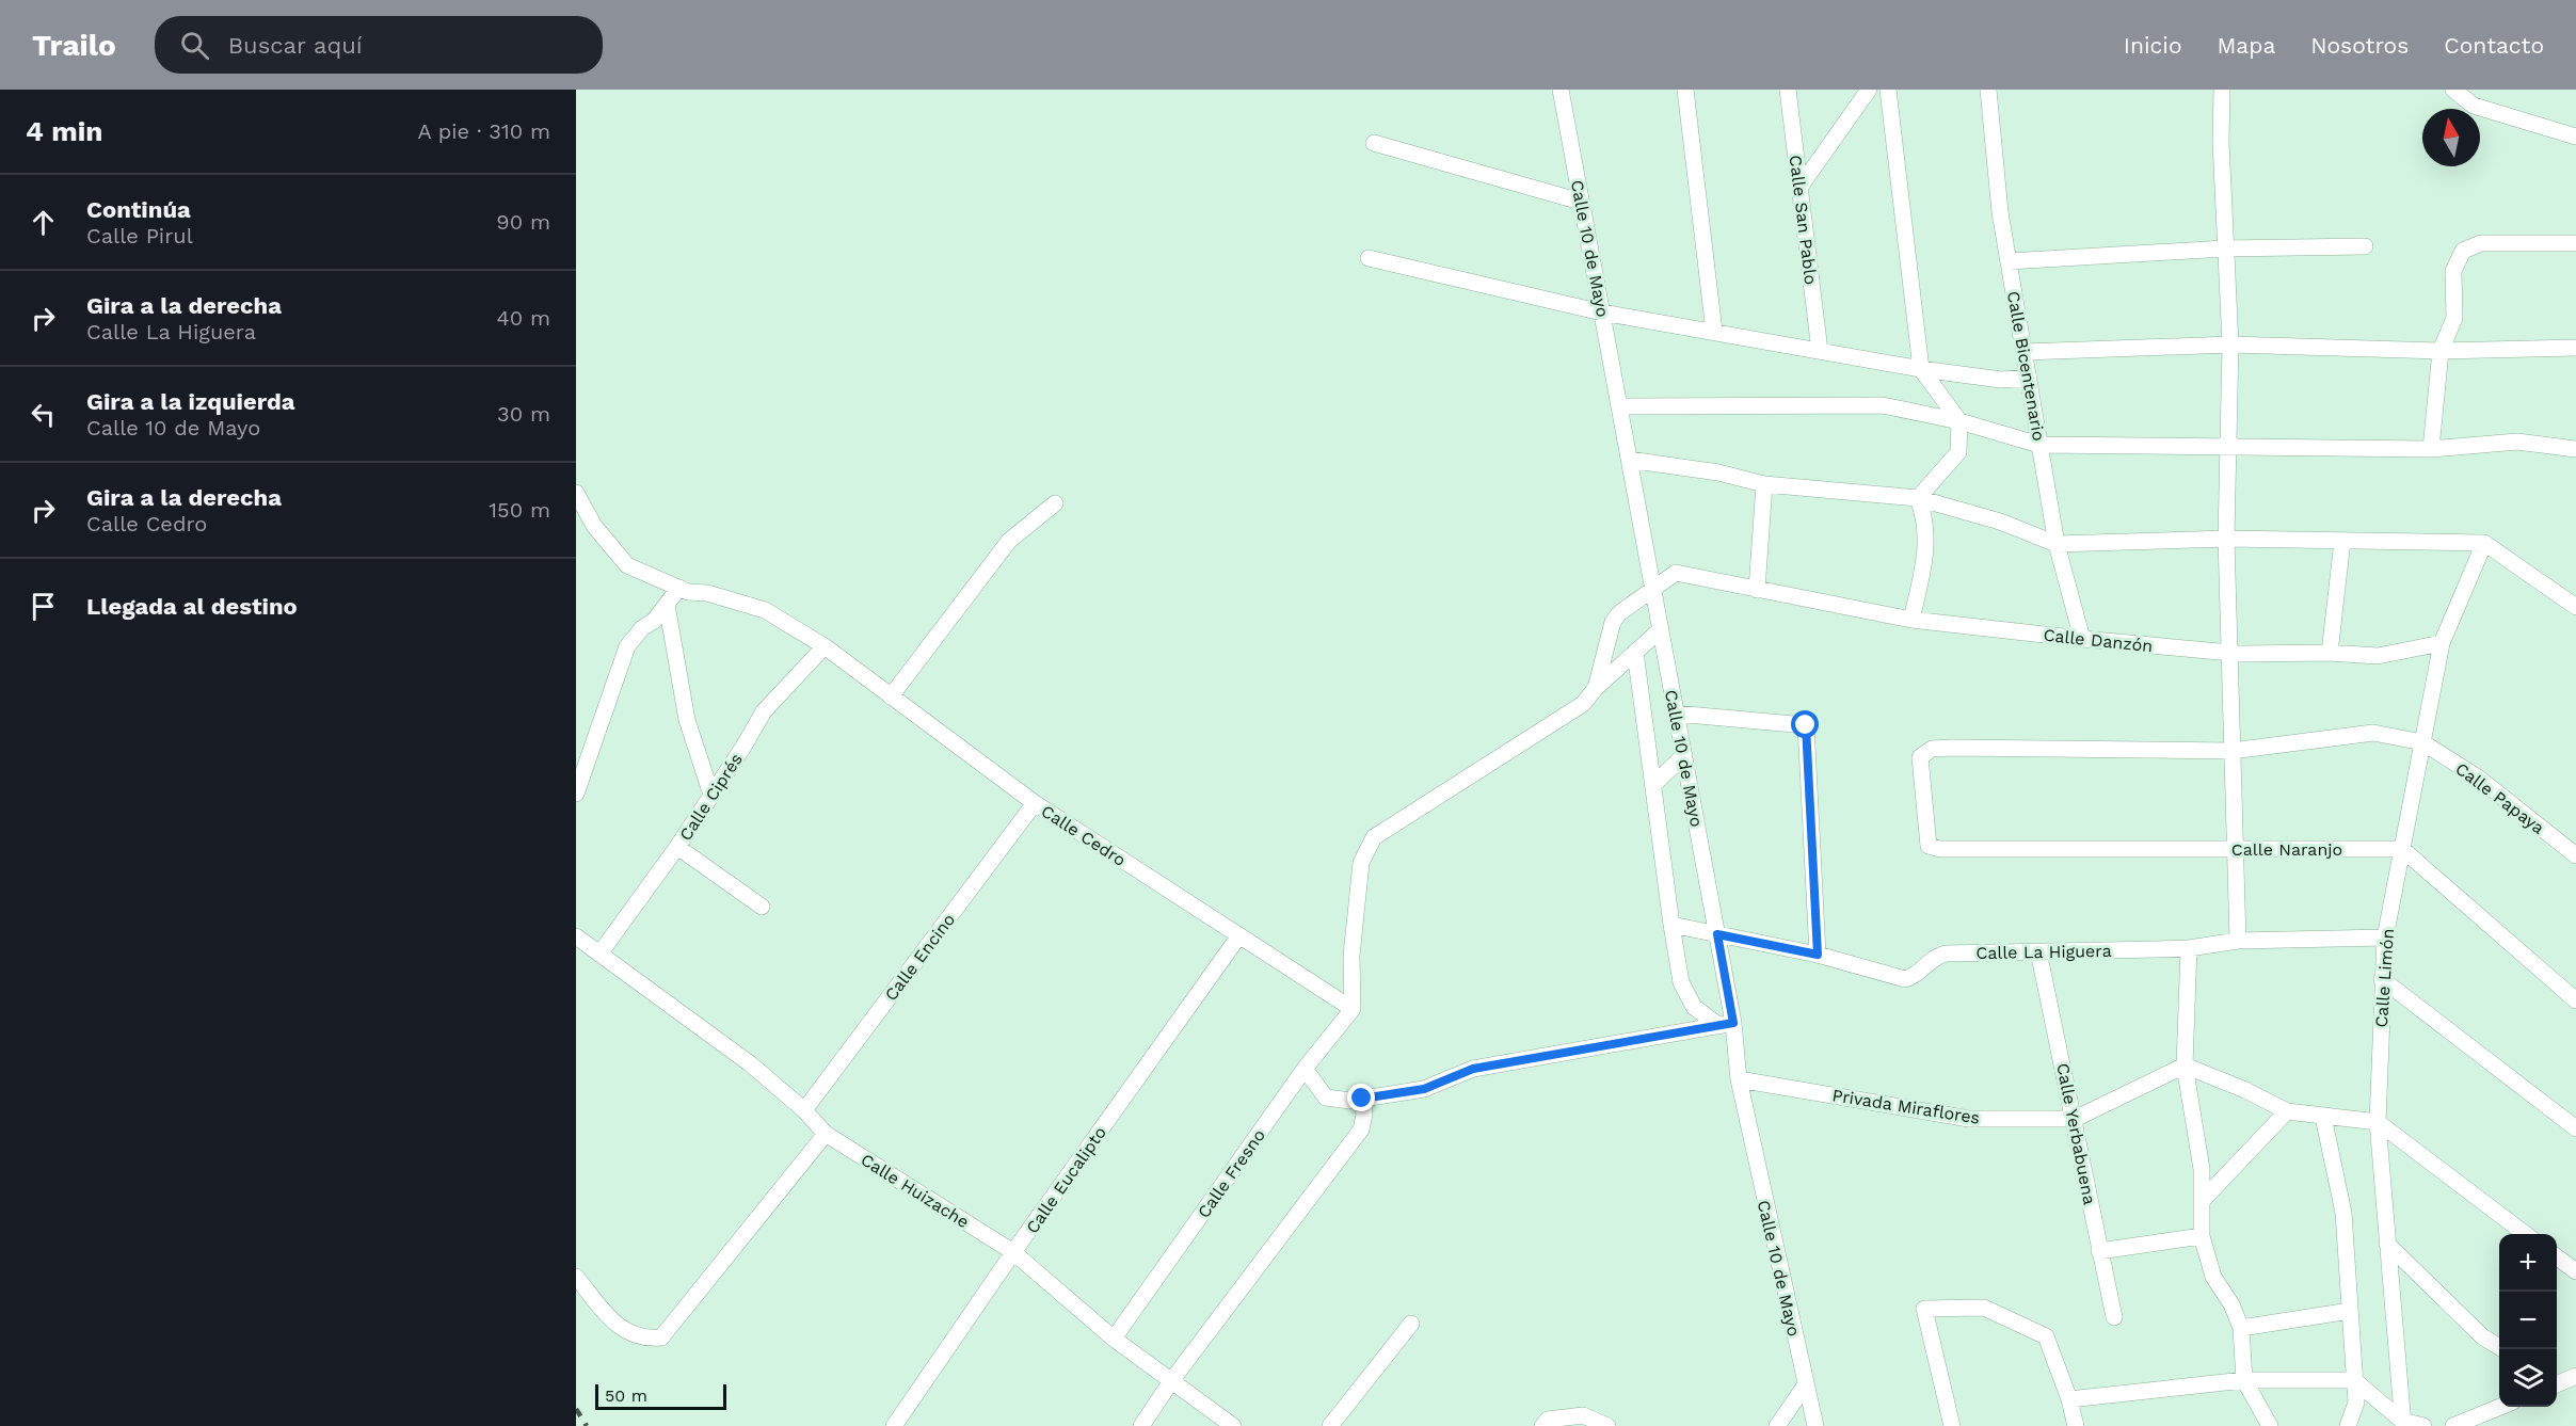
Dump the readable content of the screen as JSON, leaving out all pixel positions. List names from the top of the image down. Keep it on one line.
{"streets":{"street":["Calle San Pablo","Calle 10 de Mayo","Calle Bicentenario","Calle Danzón","Calle Ciprés","Calle Papaya","Calle Cedro","Calle Naranjo","Calle La Higuera","Calle Encino","Calle Limón","Privada Miraflores","Calle Yerbabuena","Calle Fresno","Calle Eucalipto","Calle Huizache"]},"crossings":[["Calle 10 de Mayo","Calle Danzón"],["Calle 10 de Mayo","Calle La Higuera"],["Calle 10 de Mayo","Privada Miraflores"],["Calle Bicentenario","Calle Danzón"],["Calle Danzón","Calle Limón"],["Calle Ciprés","Calle Cedro"],["Calle Ciprés","Calle Huizache"],["Calle Papaya","Calle Limón"],["Calle Cedro","Calle Encino"],["Calle Cedro","Calle Fresno"],["Calle Cedro","Calle Eucalipto"],["Calle Naranjo","Calle Limón"],["Calle La Higuera","Calle Limón"],["Calle La Higuera","Calle Yerbabuena"],["Calle Encino","Calle Huizache"],["Privada Miraflores","Calle Yerbabuena"],["Calle Fresno","Calle Huizache"],["Calle Eucalipto","Calle Huizache"]],"scale_bar":"50 m","north":"top","page":{"header":"Trailo","search":"Buscar aquí","nav":["Inicio","Mapa","Nosotros","Contacto"],"heading":["4 min","A pie · 310 m"],"list":[["Continúa","Calle Pirul","90 m"],["Gira a la derecha","Calle La Higuera","40 m"],["Gira a la izquierda","Calle 10 de Mayo","30 m"],["Gira a la derecha","Calle Cedro","150 m"],"Llegada al destino"],"map_buttons":["+","−"],"scale":"50 m"}}
